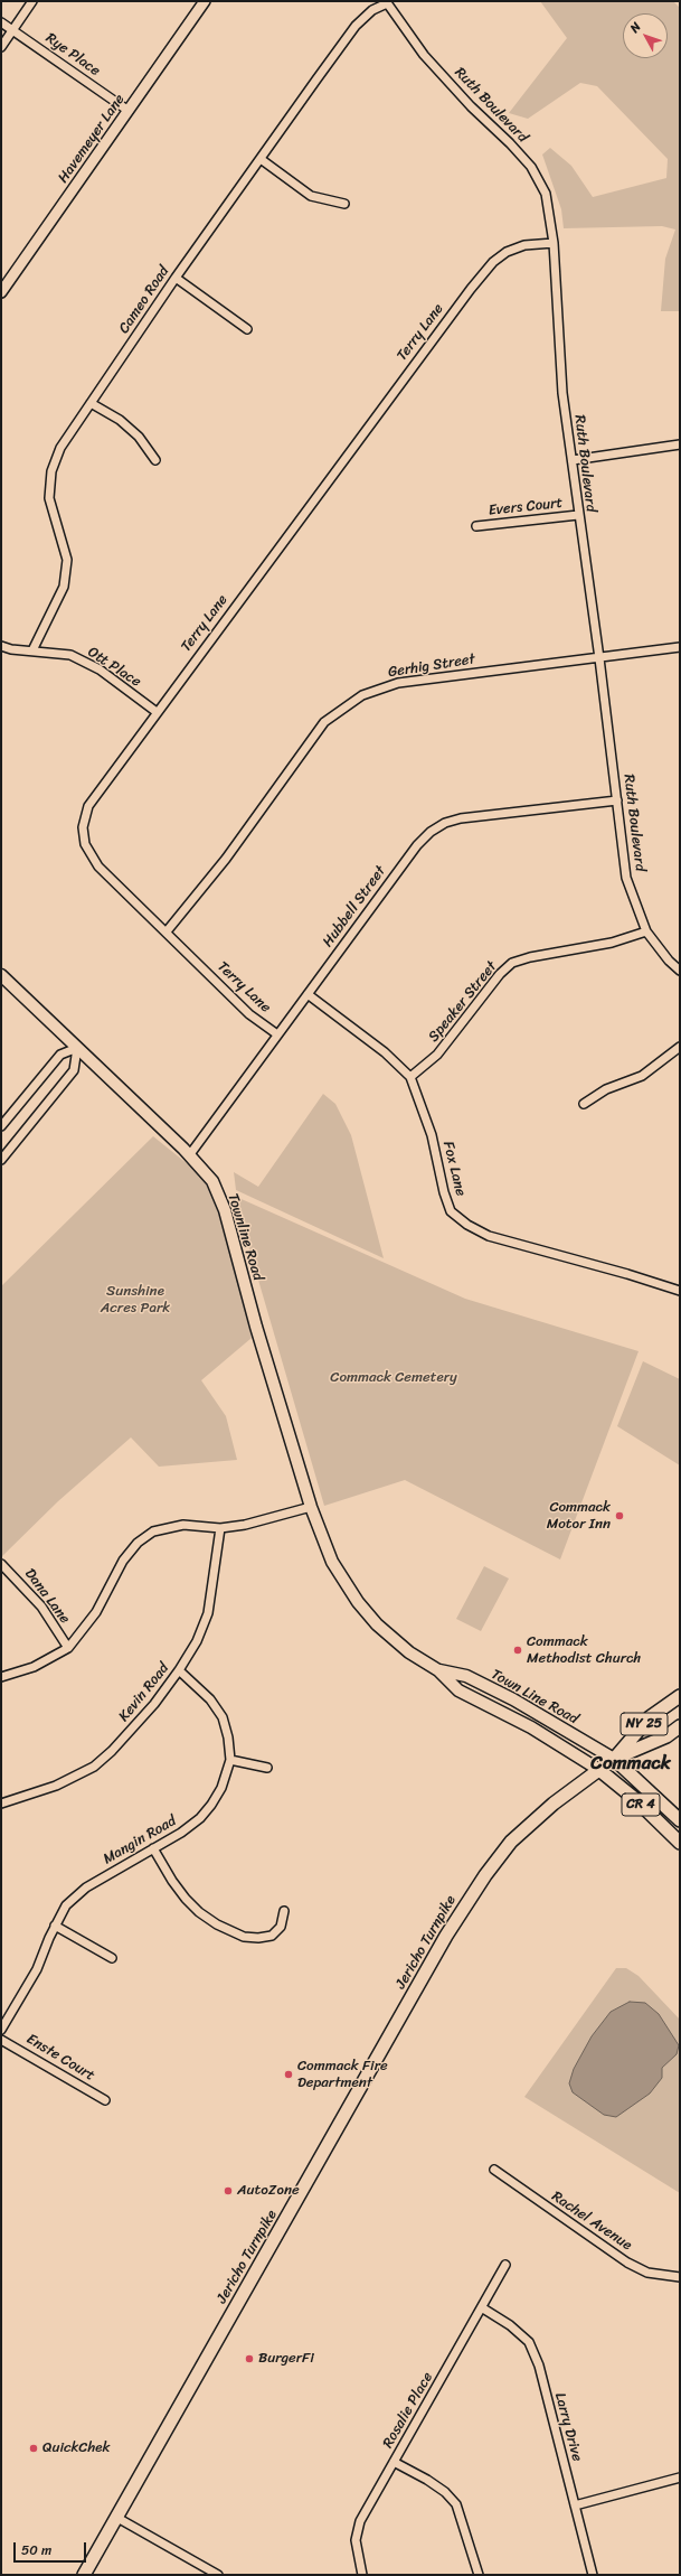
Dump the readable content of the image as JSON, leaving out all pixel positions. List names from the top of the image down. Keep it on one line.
{"streets":{"main road":["Townline Road","Town Line Road","NY 25","CR 4","Jericho Turnpike"],"street":["Rye Place","Ruth Boulevard","Havemeyer Lane","Cameo Road","Terry Lane","Evers Court","Gerhig Street","Ott Place","Hubbell Street","Speaker Street","Fox Lane","Dana Lane","Kevin Road","Mangin Road","Enste Court","Rachel Avenue","Rosalie Place","Larry Drive"]},"crossings":[["Rye Place","Havemeyer Lane"],["Ruth Boulevard","Cameo Road"],["Ruth Boulevard","Terry Lane"],["Ruth Boulevard","Evers Court"],["Ruth Boulevard","Gerhig Street"],["Ruth Boulevard","Hubbell Street"],["Ruth Boulevard","Speaker Street"],["Cameo Road","Ott Place"],["Terry Lane","Gerhig Street"],["Terry Lane","Ott Place"],["Terry Lane","Hubbell Street"],["Hubbell Street","Fox Lane"],["Hubbell Street","Townline Road"],["Speaker Street","Fox Lane"],["Townline Road","Town Line Road"],["Kevin Road","Mangin Road"],["Town Line Road","CR 4"],["Town Line Road","Jericho Turnpike"],["CR 4","Jericho Turnpike"],["Rosalie Place","Larry Drive"]],"districts":["Commack"],"parks":["Sunshine Acres Park","Commack Cemetery"],"places":["Commack Motor Inn","Commack Methodist Church","Commack Fire Department","AutoZone","BurgerFi","QuickChek"],"scale_bar":"50 m","north":"top left"}
